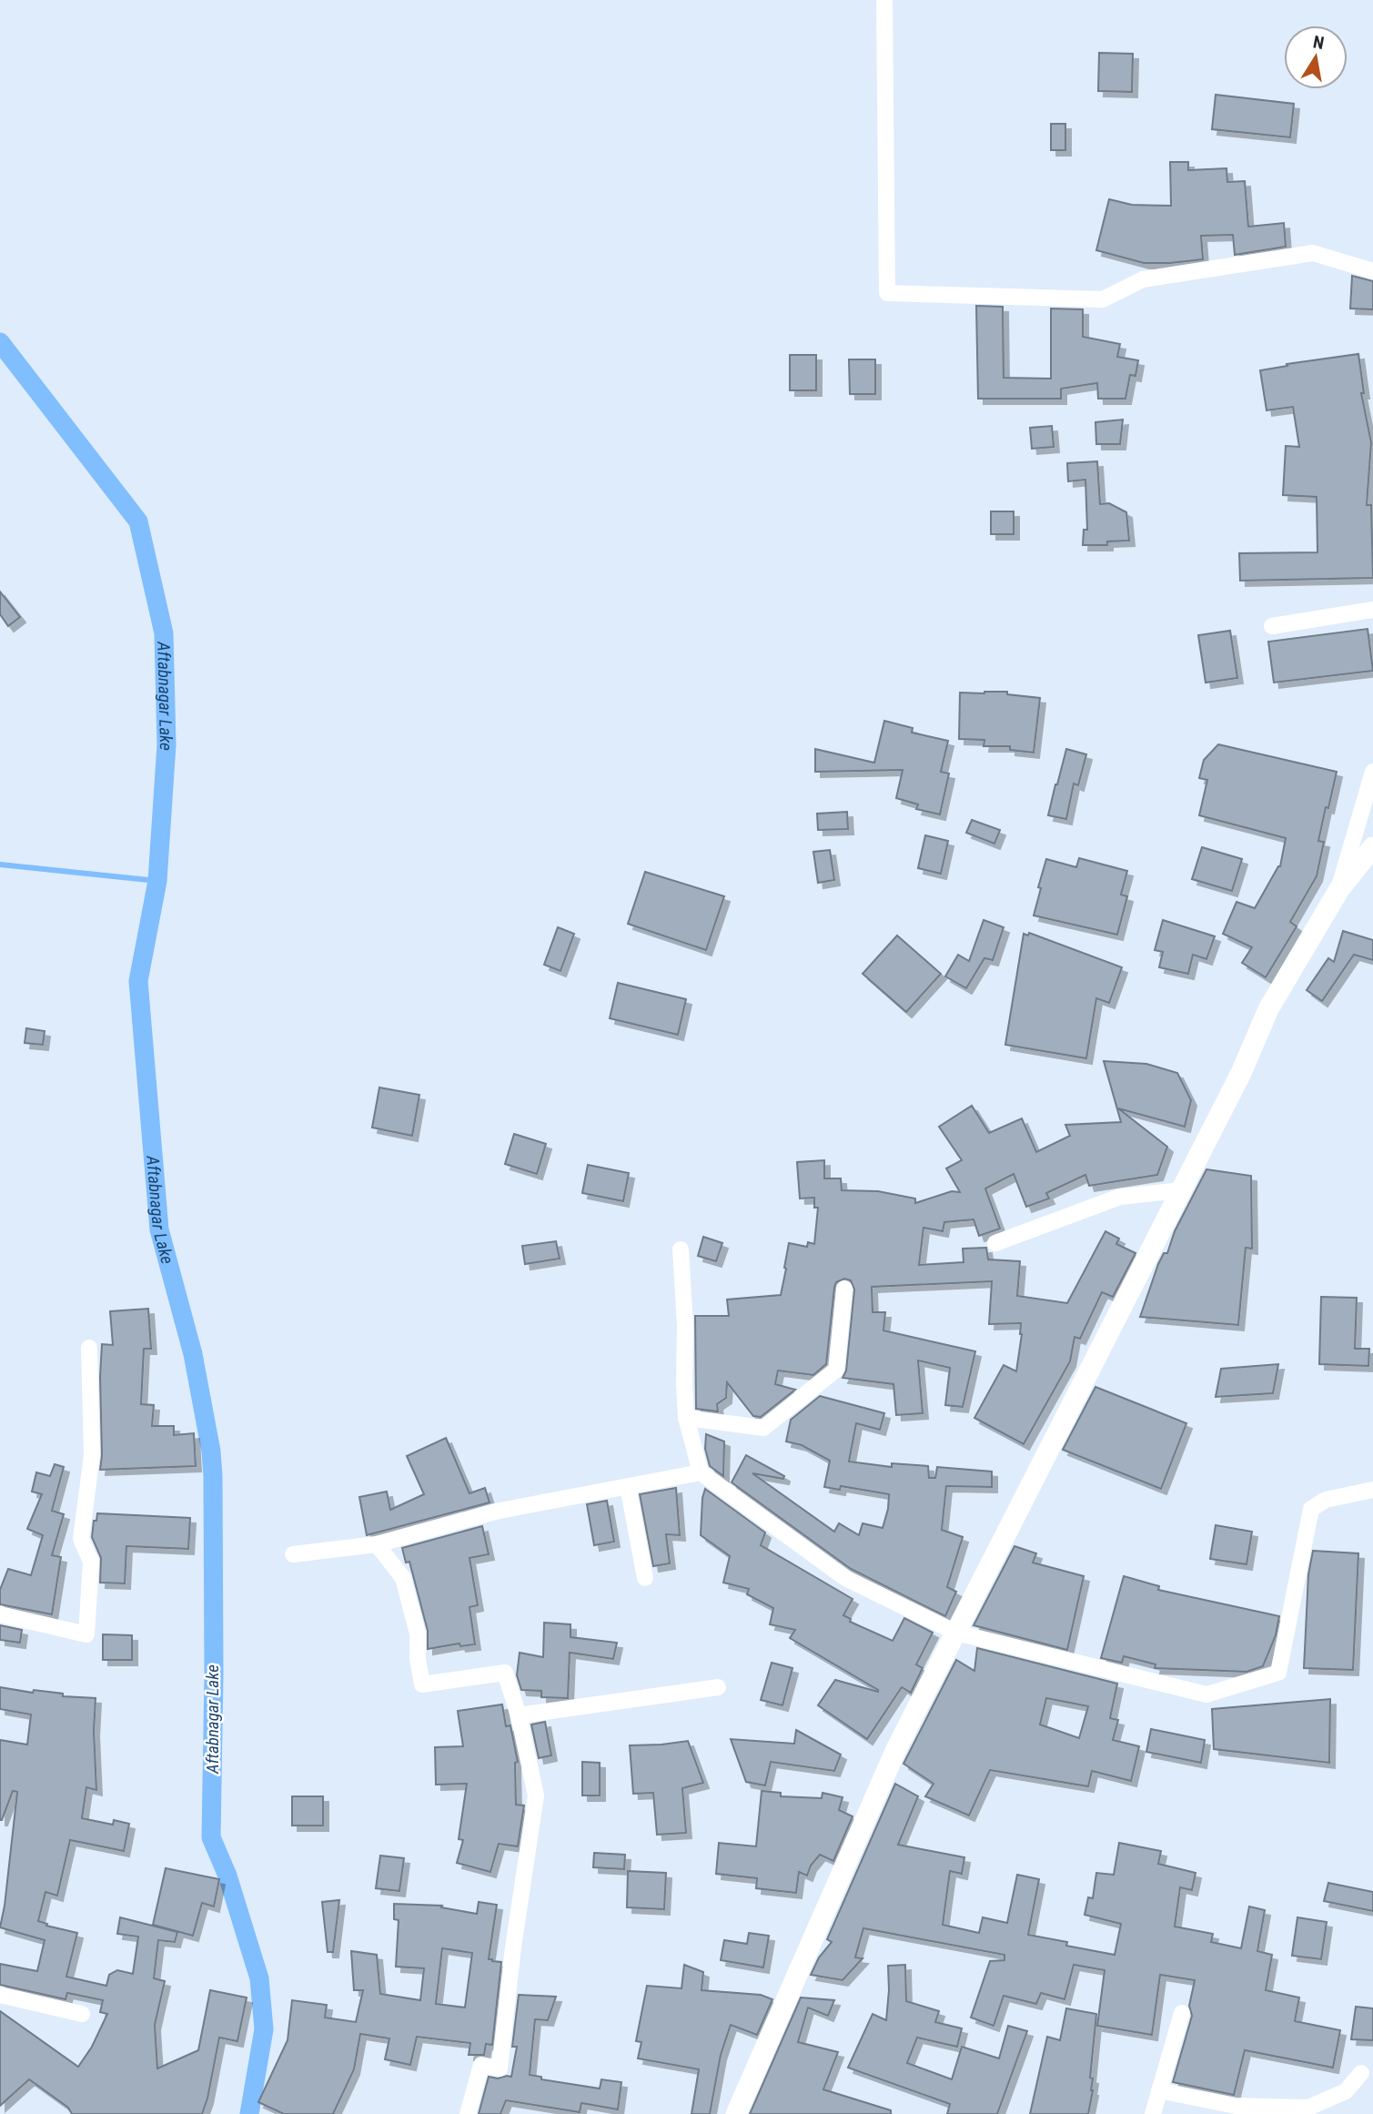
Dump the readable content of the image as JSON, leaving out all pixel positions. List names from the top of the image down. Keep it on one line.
{"water":["Aftabnagar Lake"],"north":"top"}
